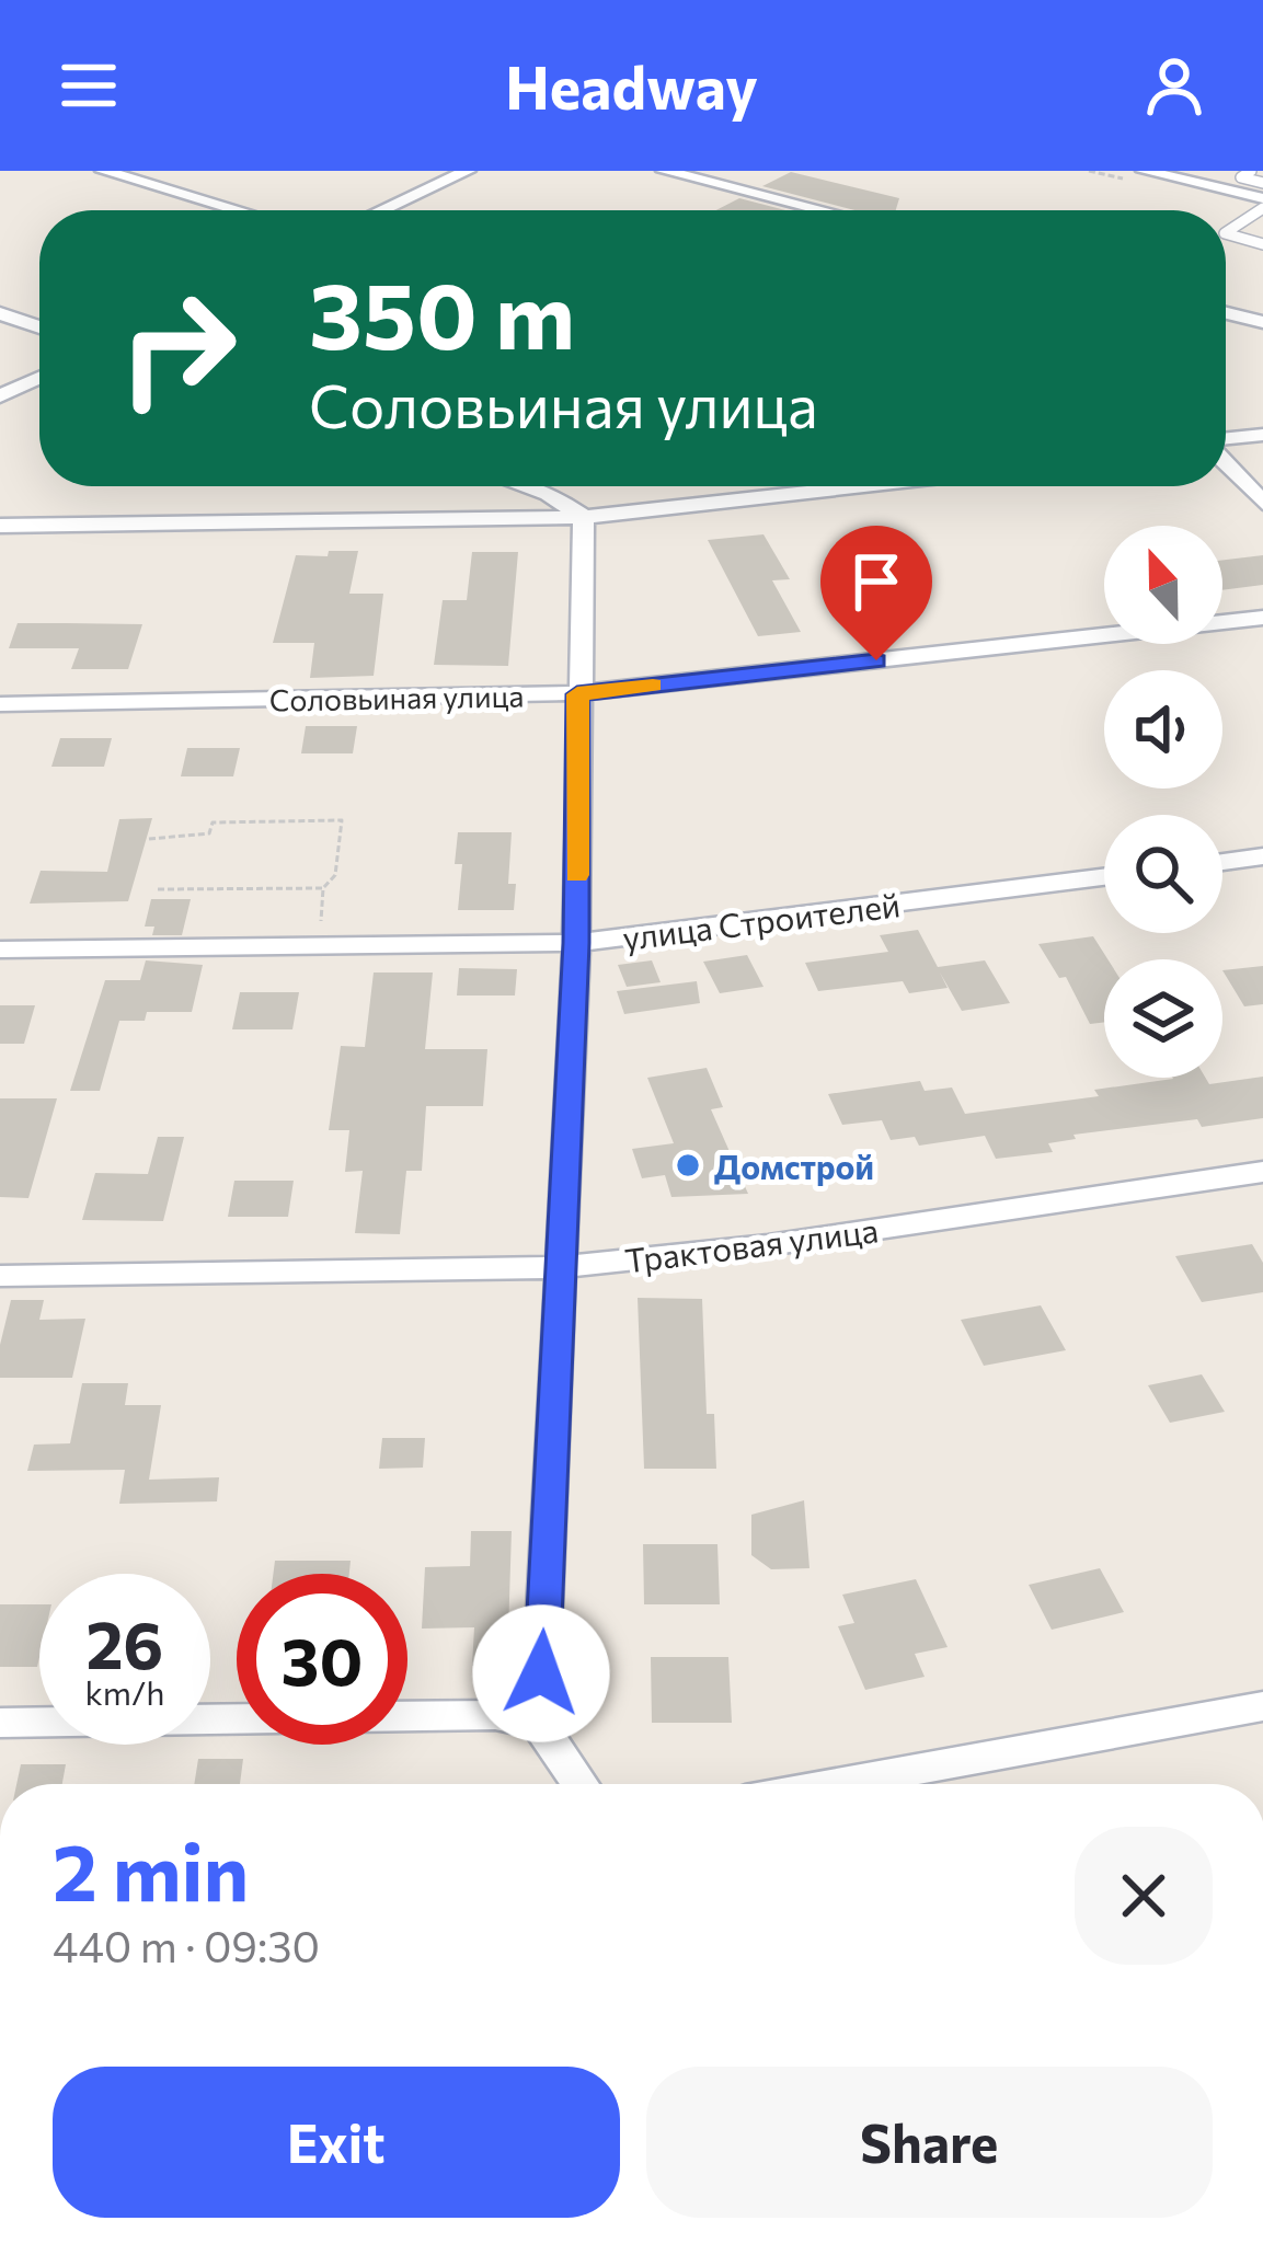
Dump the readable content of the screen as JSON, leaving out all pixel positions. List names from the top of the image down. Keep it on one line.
{"streets":{"street":["Соловьиная улица","улица Строителей","Трактовая улица"]},"places":["Домстрой"],"north":"top","page":{"header":"Headway","turn":["350 m","Соловьиная улица"],"speed":"26 km/h","limit":"30","heading":["2 min","440 m · 09:30"],"buttons":["Exit","Share"]}}
